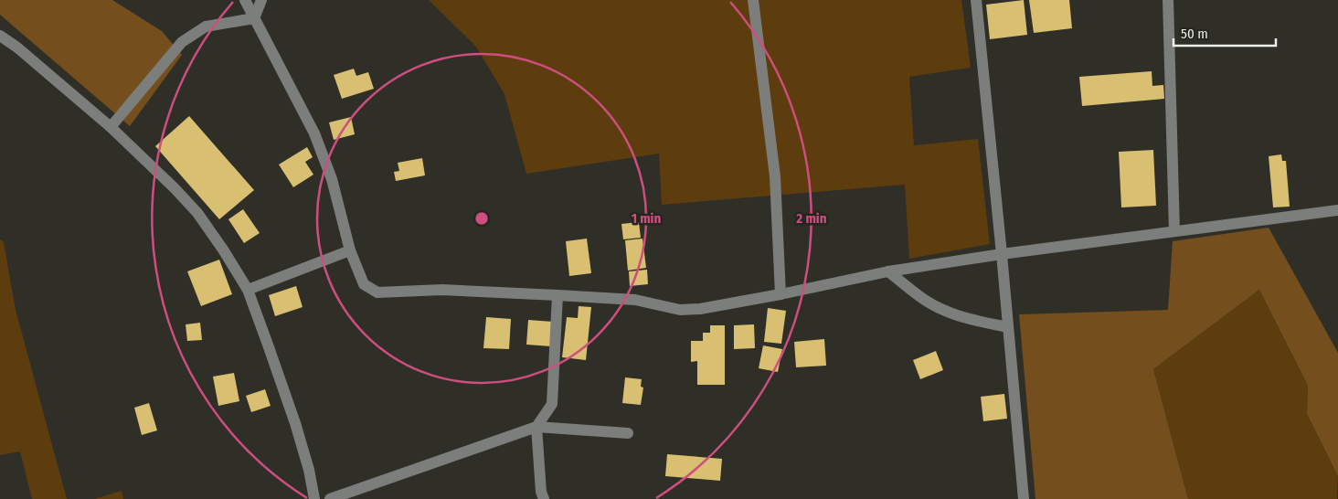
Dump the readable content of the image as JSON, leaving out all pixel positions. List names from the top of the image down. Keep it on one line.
{"scale_bar":"50 m","rings":["1 min","2 min"]}
